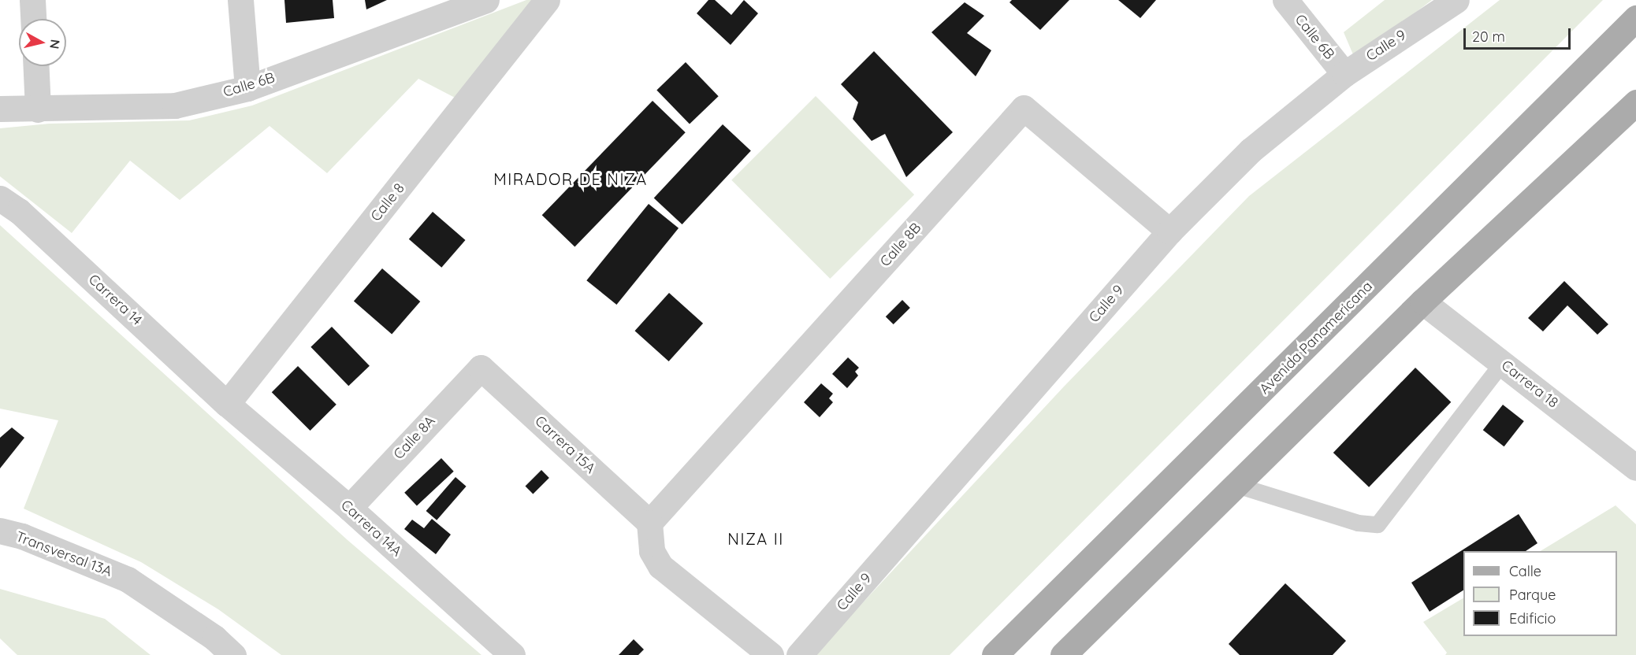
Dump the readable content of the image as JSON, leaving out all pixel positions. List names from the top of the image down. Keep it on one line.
{"streets":{"main road":["Avenida Panamericana"],"street":["Calle 6B","Calle 9","Calle 8","Calle 8B","Carrera 14","Carrera 18","Calle 8A","Carrera 15A","Carrera 14A","Transversal 13A"]},"crossings":[["Calle 6B","Calle 9"],["Calle 9","Calle 8B"],["Calle 8","Carrera 14"],["Calle 8","Carrera 14A"],["Calle 8B","Carrera 15A"],["Carrera 14","Carrera 14A"],["Calle 8A","Carrera 15A"],["Calle 8A","Carrera 14A"]],"districts":["MIRADOR DE NIZA","NIZA II"],"legend":["Calle","Parque","Edificio"],"scale_bar":"20 m","north":"right"}
